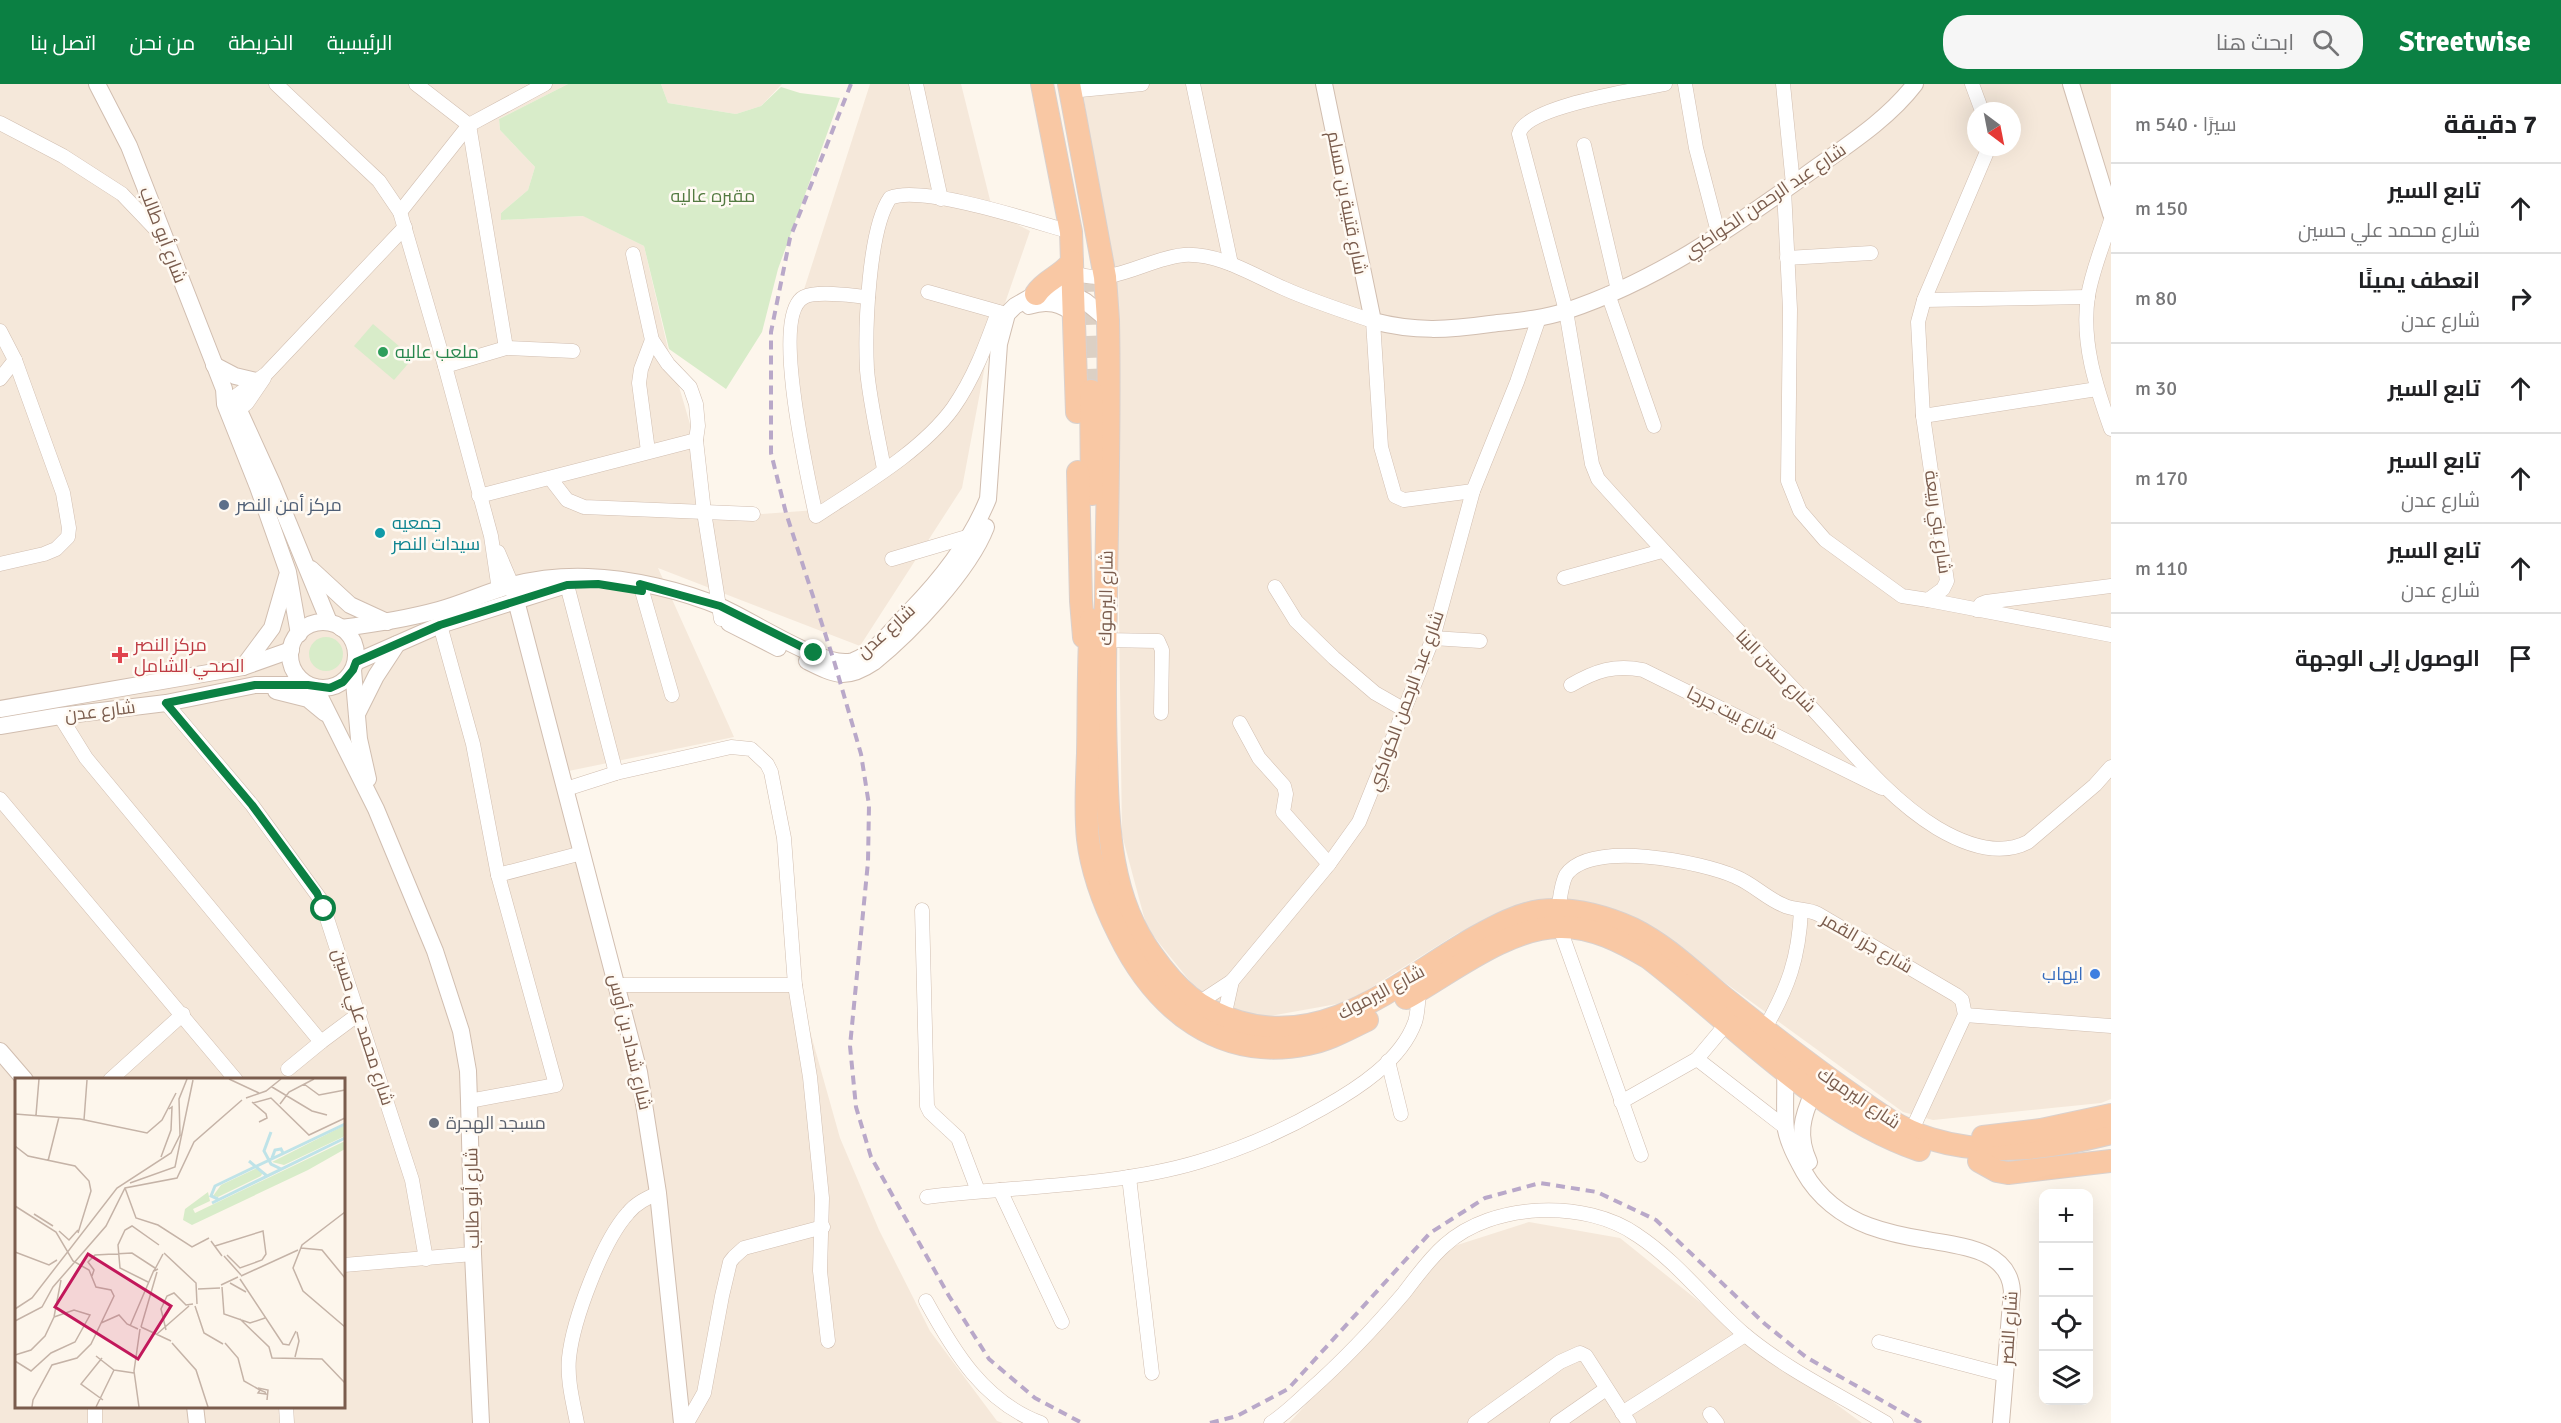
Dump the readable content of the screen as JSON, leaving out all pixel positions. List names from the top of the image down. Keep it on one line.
{"streets":{"highway":["شارع اليرموك"],"street":["شارع عبد الرحمن الكواكبي","شارع قتيبة بن مسلم","شارع أبو طالب","شارع بني ربيعة","شارع عدن","شارع حسن البنا","شارع بيت جرجا","شارع جزر القمر","شارع محمد علي حسين","شارع شداد بن أوس","شارع النصر"]},"crossings":[["شارع عبد الرحمن الكواكبي","شارع قتيبة بن مسلم"],["شارع عبد الرحمن الكواكبي","شارع بني ربيعة"],["شارع عبد الرحمن الكواكبي","شارع اليرموك"],["شارع عبد الرحمن الكواكبي","شارع حسن البنا"],["شارع أبو طالب","شارع عدن"],["شارع اليرموك","شارع جزر القمر"],["شارع اليرموك","شارع النصر"],["شارع عدن","شارع محمد علي حسين"],["شارع عدن","شارع شداد بن أوس"],["شارع حسن البنا","شارع بيت جرجا"]],"parks":["مقبره عاليه"],"places":{"other":["ملعب عاليه","مركز أمن النصر","جمعيه سيدات النصر","ايهاب","مسجد الهجرة"],"health":["مركز النصر الصحي الشامل"]},"north":"bottom right","page":{"header":"Streetwise","search":"ابحث هنا","nav":["الرئيسية","الخريطة","من نحن","اتصل بنا"],"heading":["7 دقيقة","سيرًا · 540 m"],"list":[["تابع السير","شارع محمد علي حسين","150 m"],["انعطف يمينًا","شارع عدن","80 m"],["تابع السير","30 m"],["تابع السير","شارع عدن","170 m"],["تابع السير","شارع عدن","110 m"],"الوصول إلى الوجهة"],"map_buttons":["+","−"]}}
